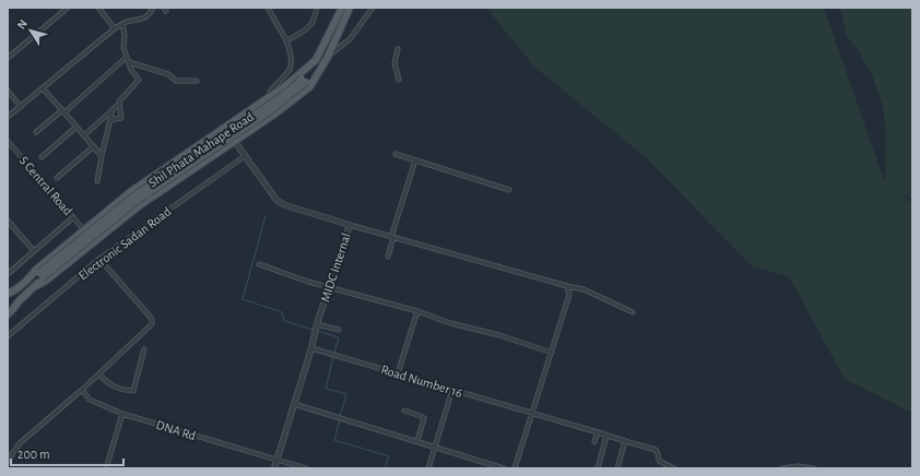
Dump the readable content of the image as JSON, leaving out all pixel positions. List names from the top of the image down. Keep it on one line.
{"streets":{"main road":["Shil Phata Mahape Road"],"street":["S Central Road","Electronic Sadan Road","MIDC Internal","Road Number 16","DNA Rd"]},"crossings":[["Shil Phata Mahape Road","S Central Road"],["Shil Phata Mahape Road","MIDC Internal"],["Electronic Sadan Road","MIDC Internal"],["MIDC Internal","Road Number 16"],["MIDC Internal","DNA Rd"]],"scale_bar":"200 m","north":"top left"}
